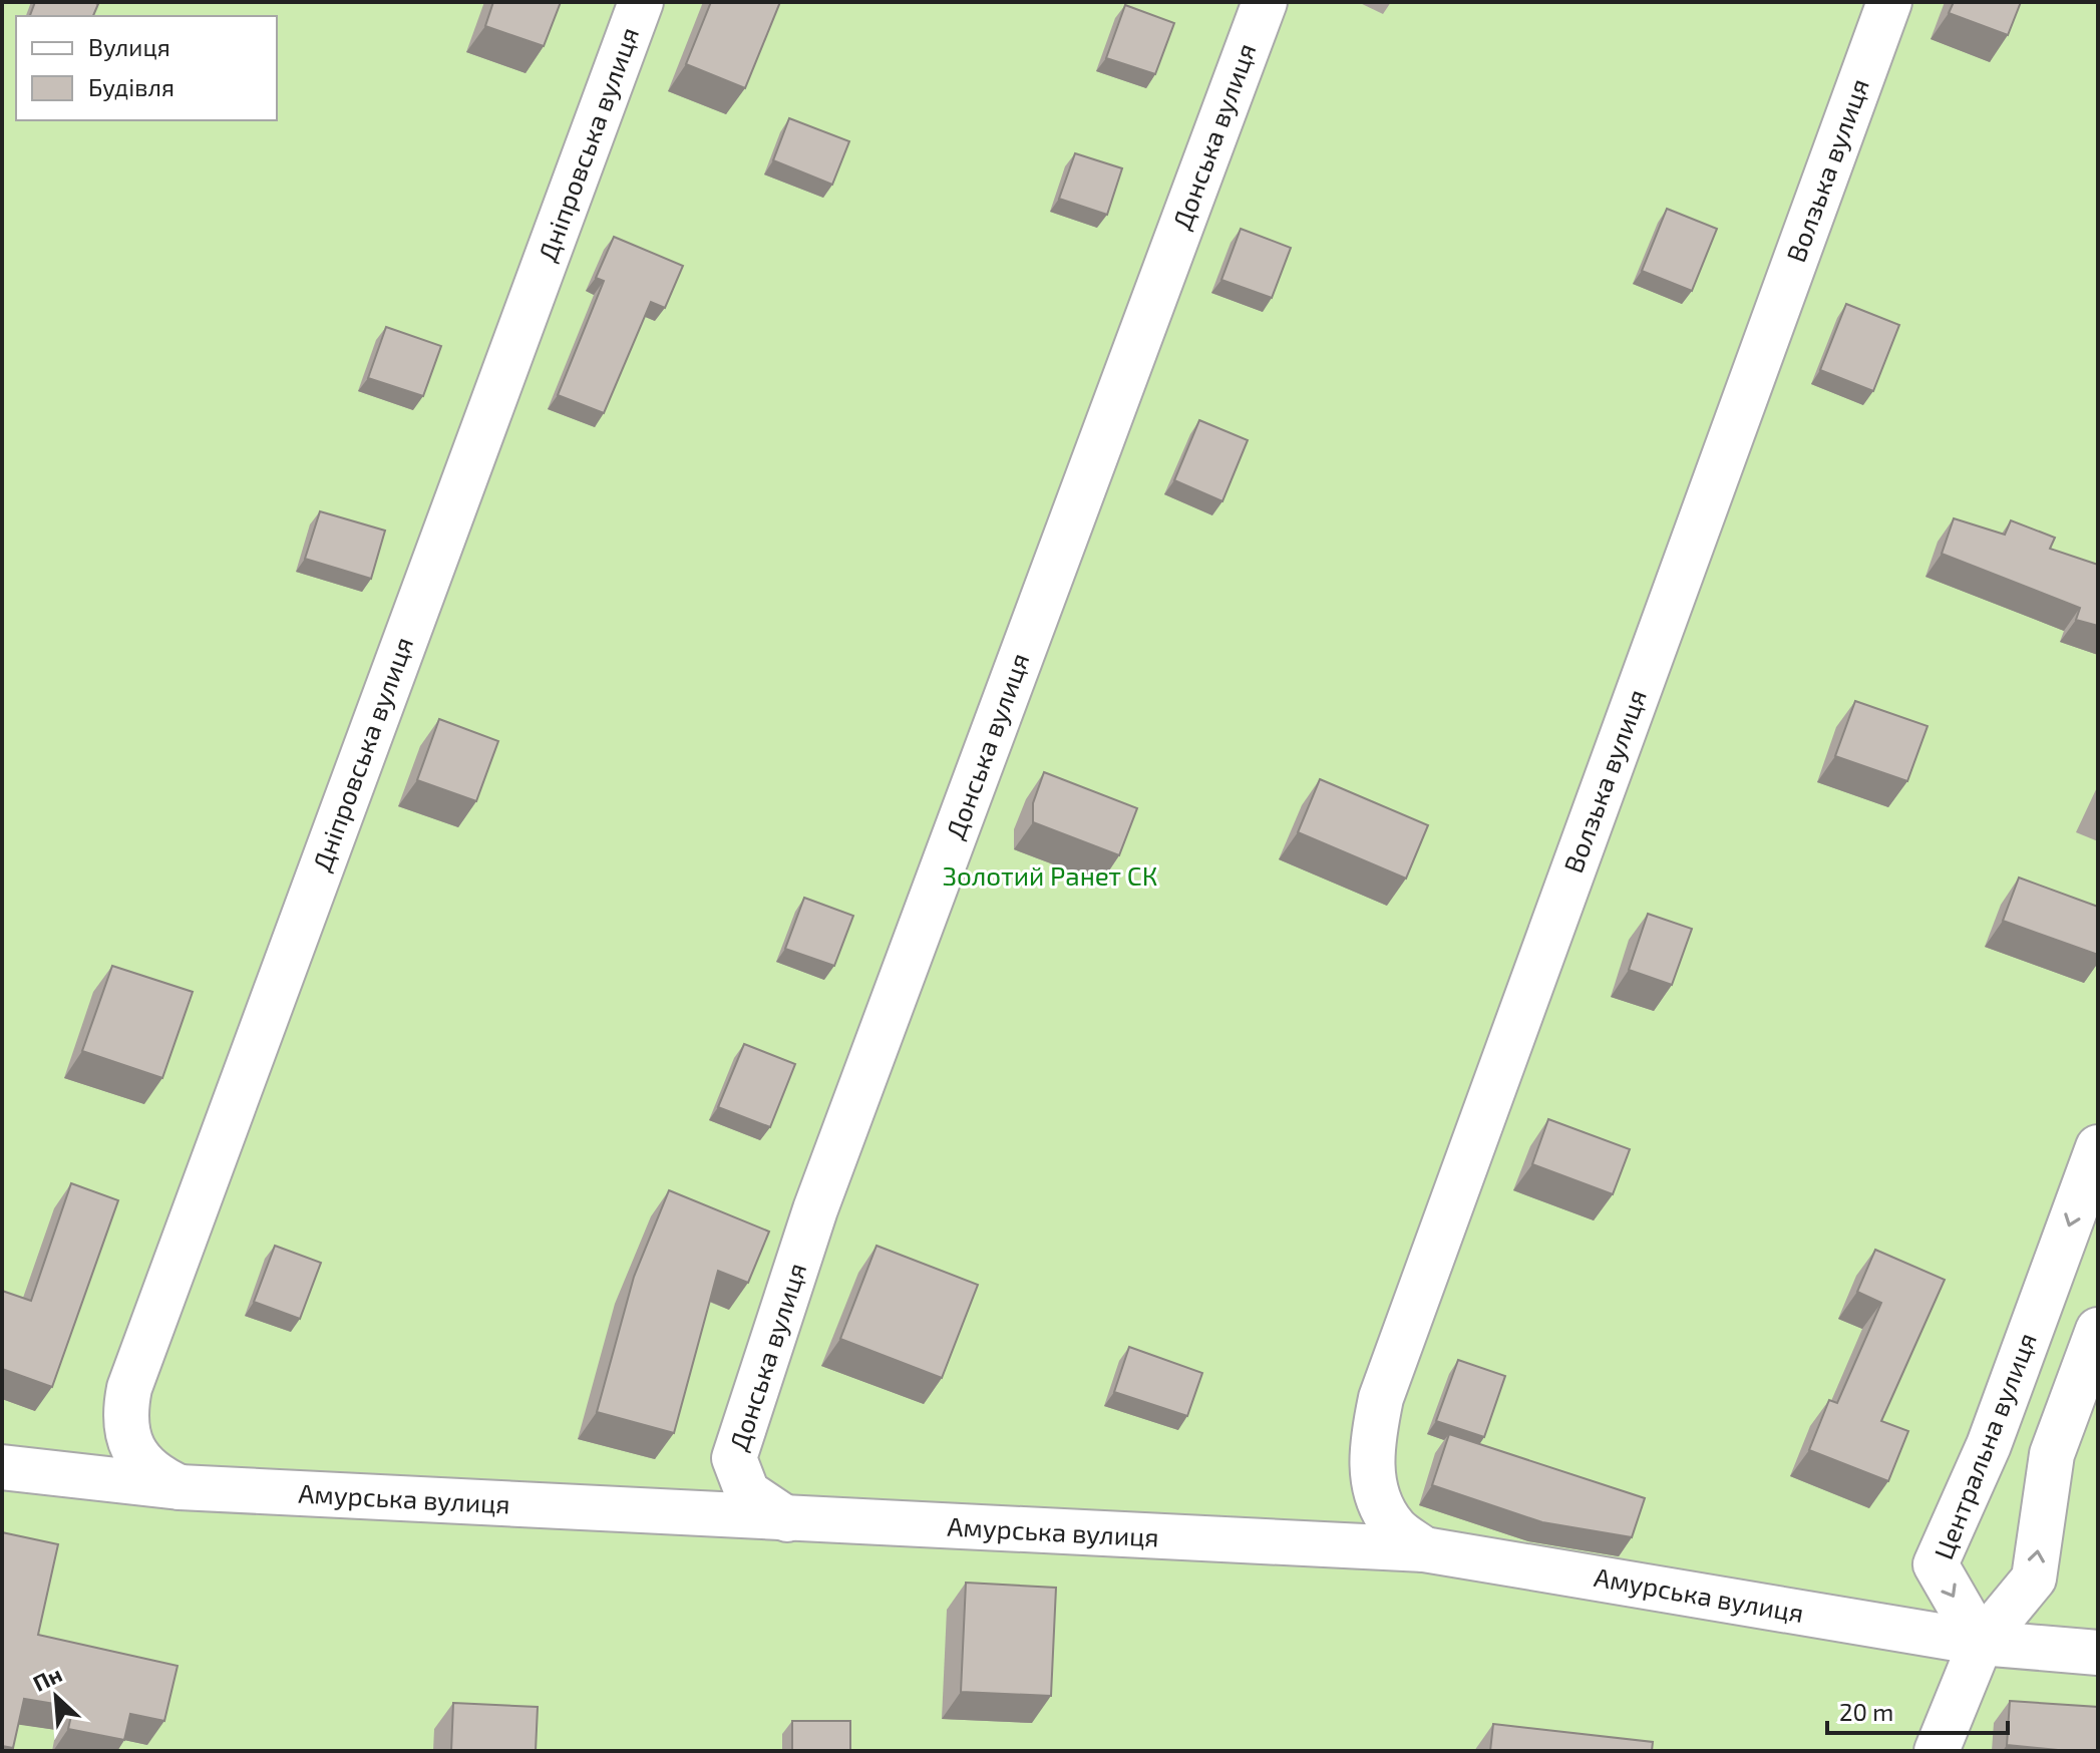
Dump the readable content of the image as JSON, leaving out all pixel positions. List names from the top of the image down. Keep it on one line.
{"streets":{"street":["Донська вулиця","Дніпровська вулиця","Волзька вулиця","Центральна вулиця","Амурська вулиця"]},"crossings":[["Донська вулиця","Амурська вулиця"],["Дніпровська вулиця","Амурська вулиця"],["Волзька вулиця","Амурська вулиця"],["Центральна вулиця","Амурська вулиця"]],"parks":["Золотий Ранет СК"],"legend":["Вулиця","Будівля"],"scale_bar":"20 m","north":"top left"}
